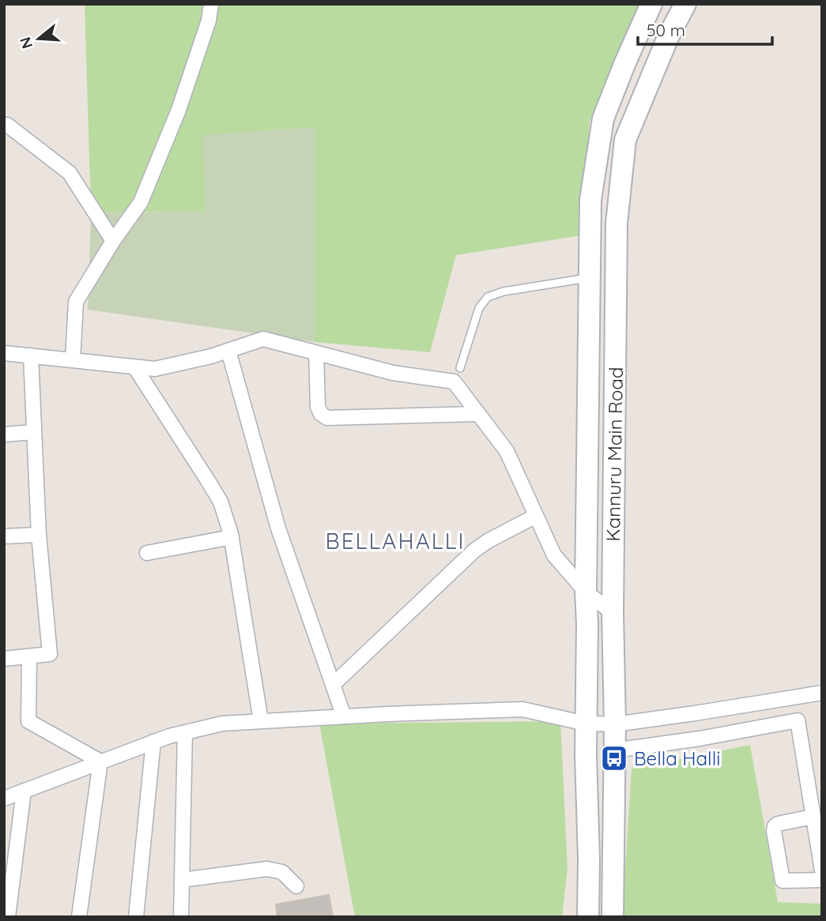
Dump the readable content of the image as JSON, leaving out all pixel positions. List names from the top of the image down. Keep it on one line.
{"streets":{"main road":["Kannuru Main Road"]},"districts":["BELLAHALLI"],"places":{"bus stop":["Bella Halli"]},"scale_bar":"50 m","north":"left"}
